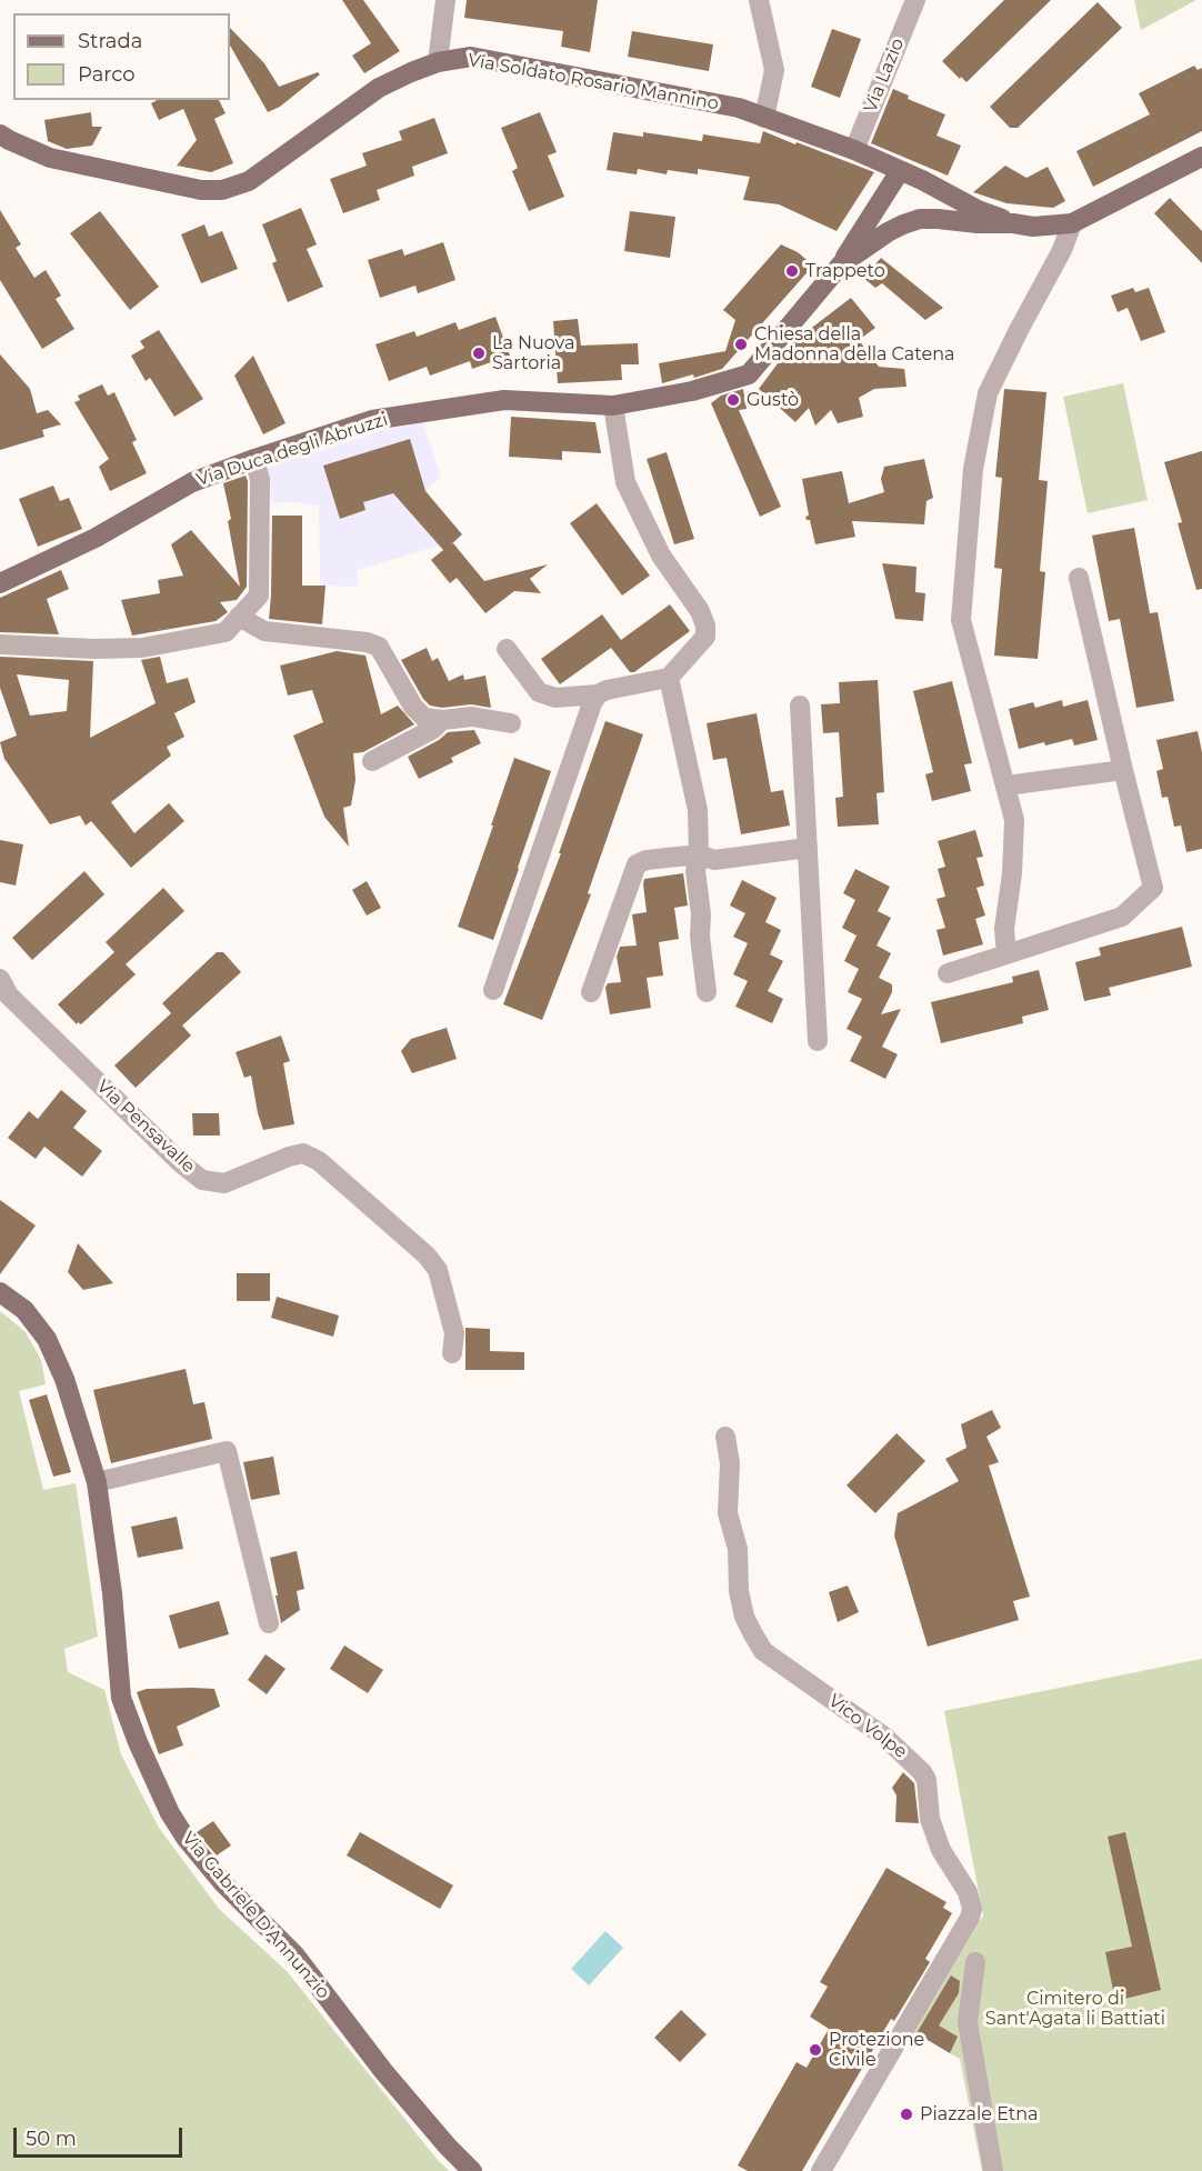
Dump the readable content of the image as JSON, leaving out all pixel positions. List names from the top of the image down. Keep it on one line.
{"streets":{"main road":["Via Soldato Rosario Mannino","Via Duca degli Abruzzi","Via Gabriele D'Annunzio"],"street":["Via Lazio","Via Pensavalle","Vico Volpe"]},"crossings":[["Via Lazio","Via Soldato Rosario Mannino"],["Via Soldato Rosario Mannino","Via Duca degli Abruzzi"]],"parks":["Cimitero di Sant'Agata li Battiati"],"places":["Trappeto","Chiesa della Madonna della Catena","La Nuova Sartoria","Gustò","Protezione Civile","Piazzale Etna"],"legend":["Strada","Parco"],"scale_bar":"50 m"}
